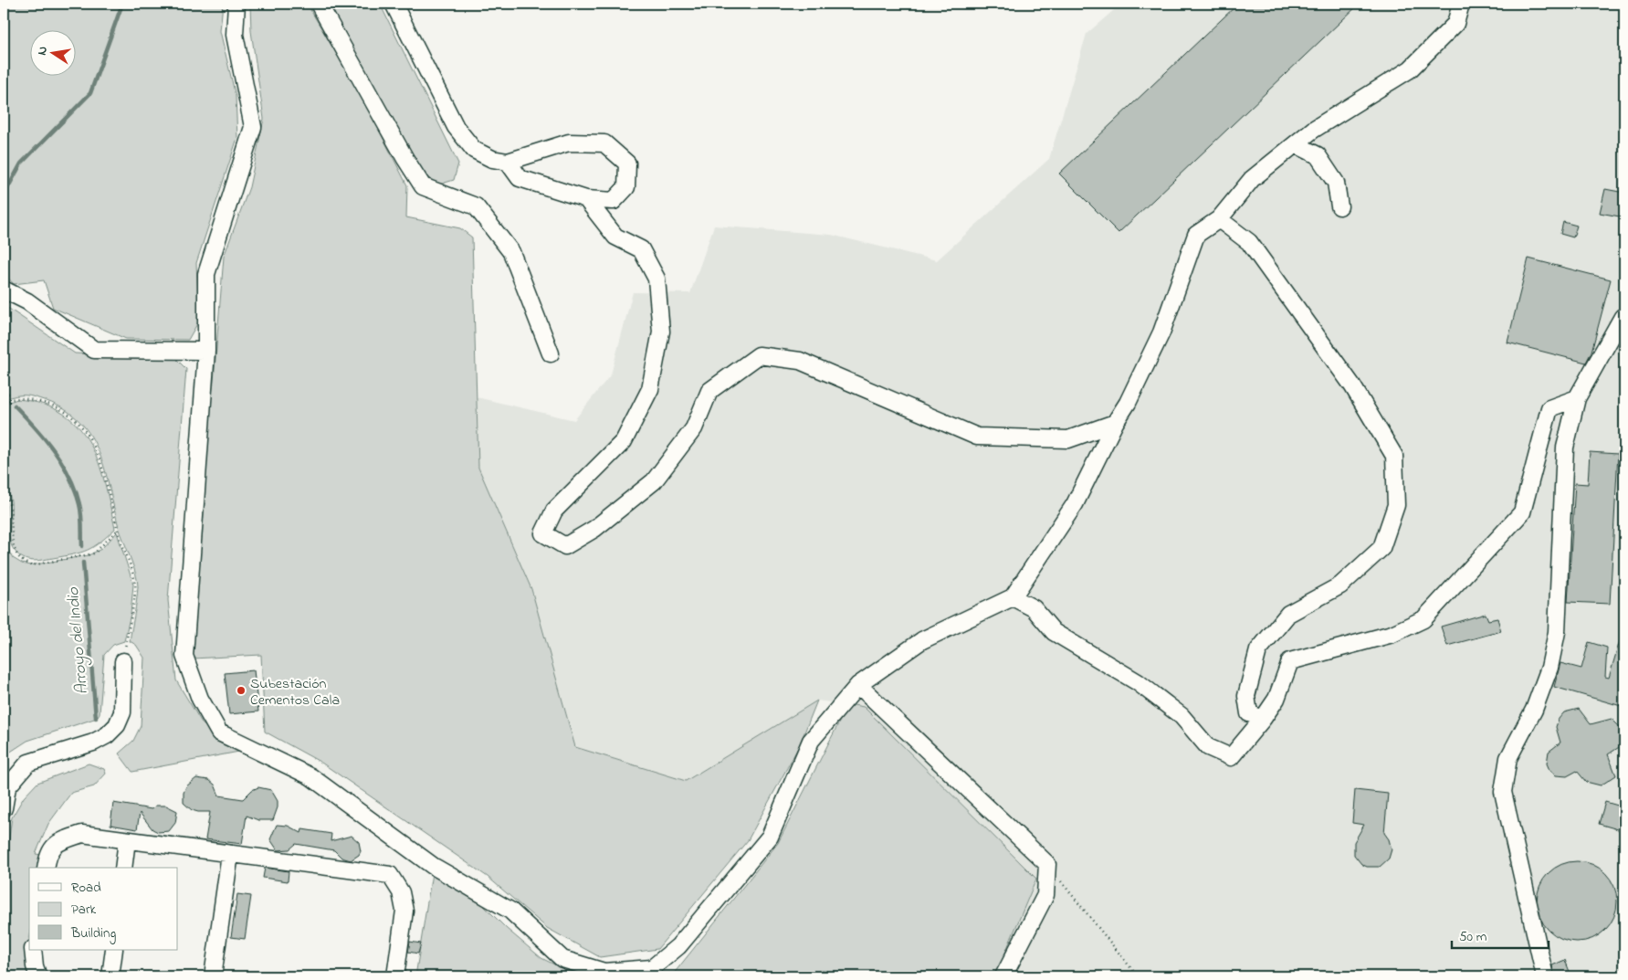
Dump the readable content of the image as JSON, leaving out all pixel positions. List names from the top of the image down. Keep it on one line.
{"water":["Arroyo del Indio"],"places":["Subestación Cementos Cala"],"legend":["Road","Park","Building"],"scale_bar":"50 m","north":"left"}
